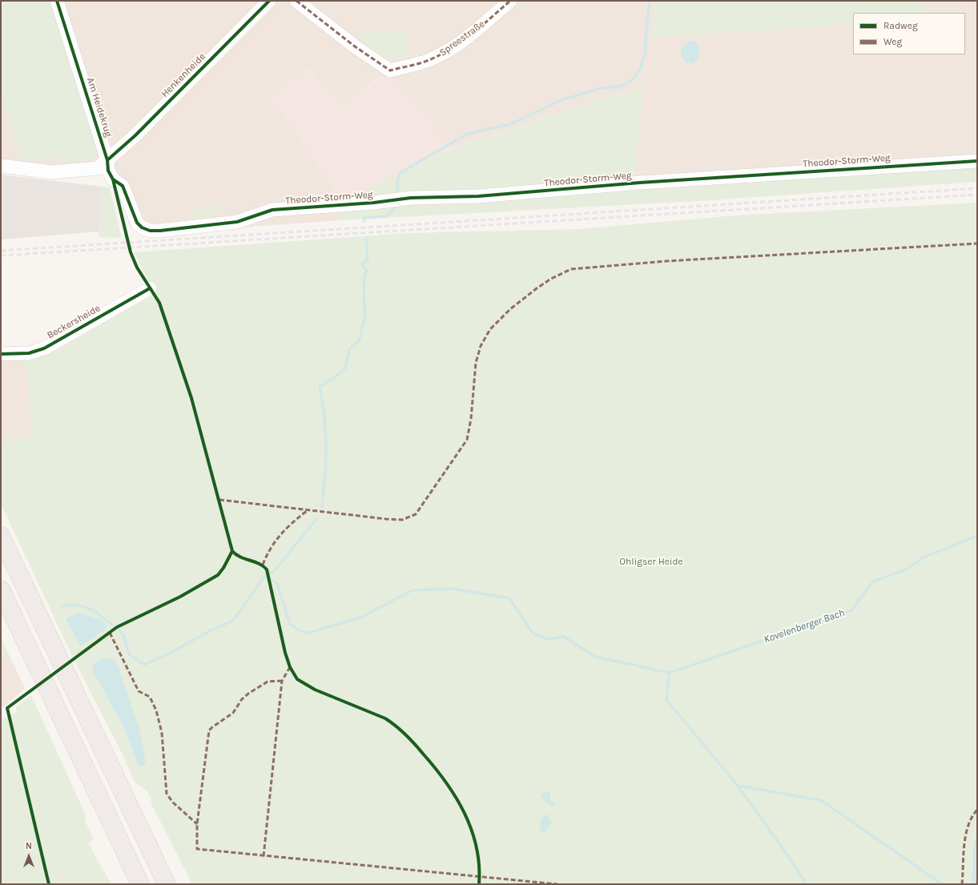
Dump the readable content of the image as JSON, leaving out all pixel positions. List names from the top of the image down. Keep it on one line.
{"streets":{"street":["Spreestraße","Henkenheide","Am Heidekrug","Theodor-Storm-Weg","Beckersheide"]},"crossings":[["Henkenheide","Am Heidekrug"],["Am Heidekrug","Theodor-Storm-Weg"]],"water":["Kovelenberger Bach"],"parks":["Ohligser Heide"],"legend":["Radweg","Weg"],"north":"top"}
